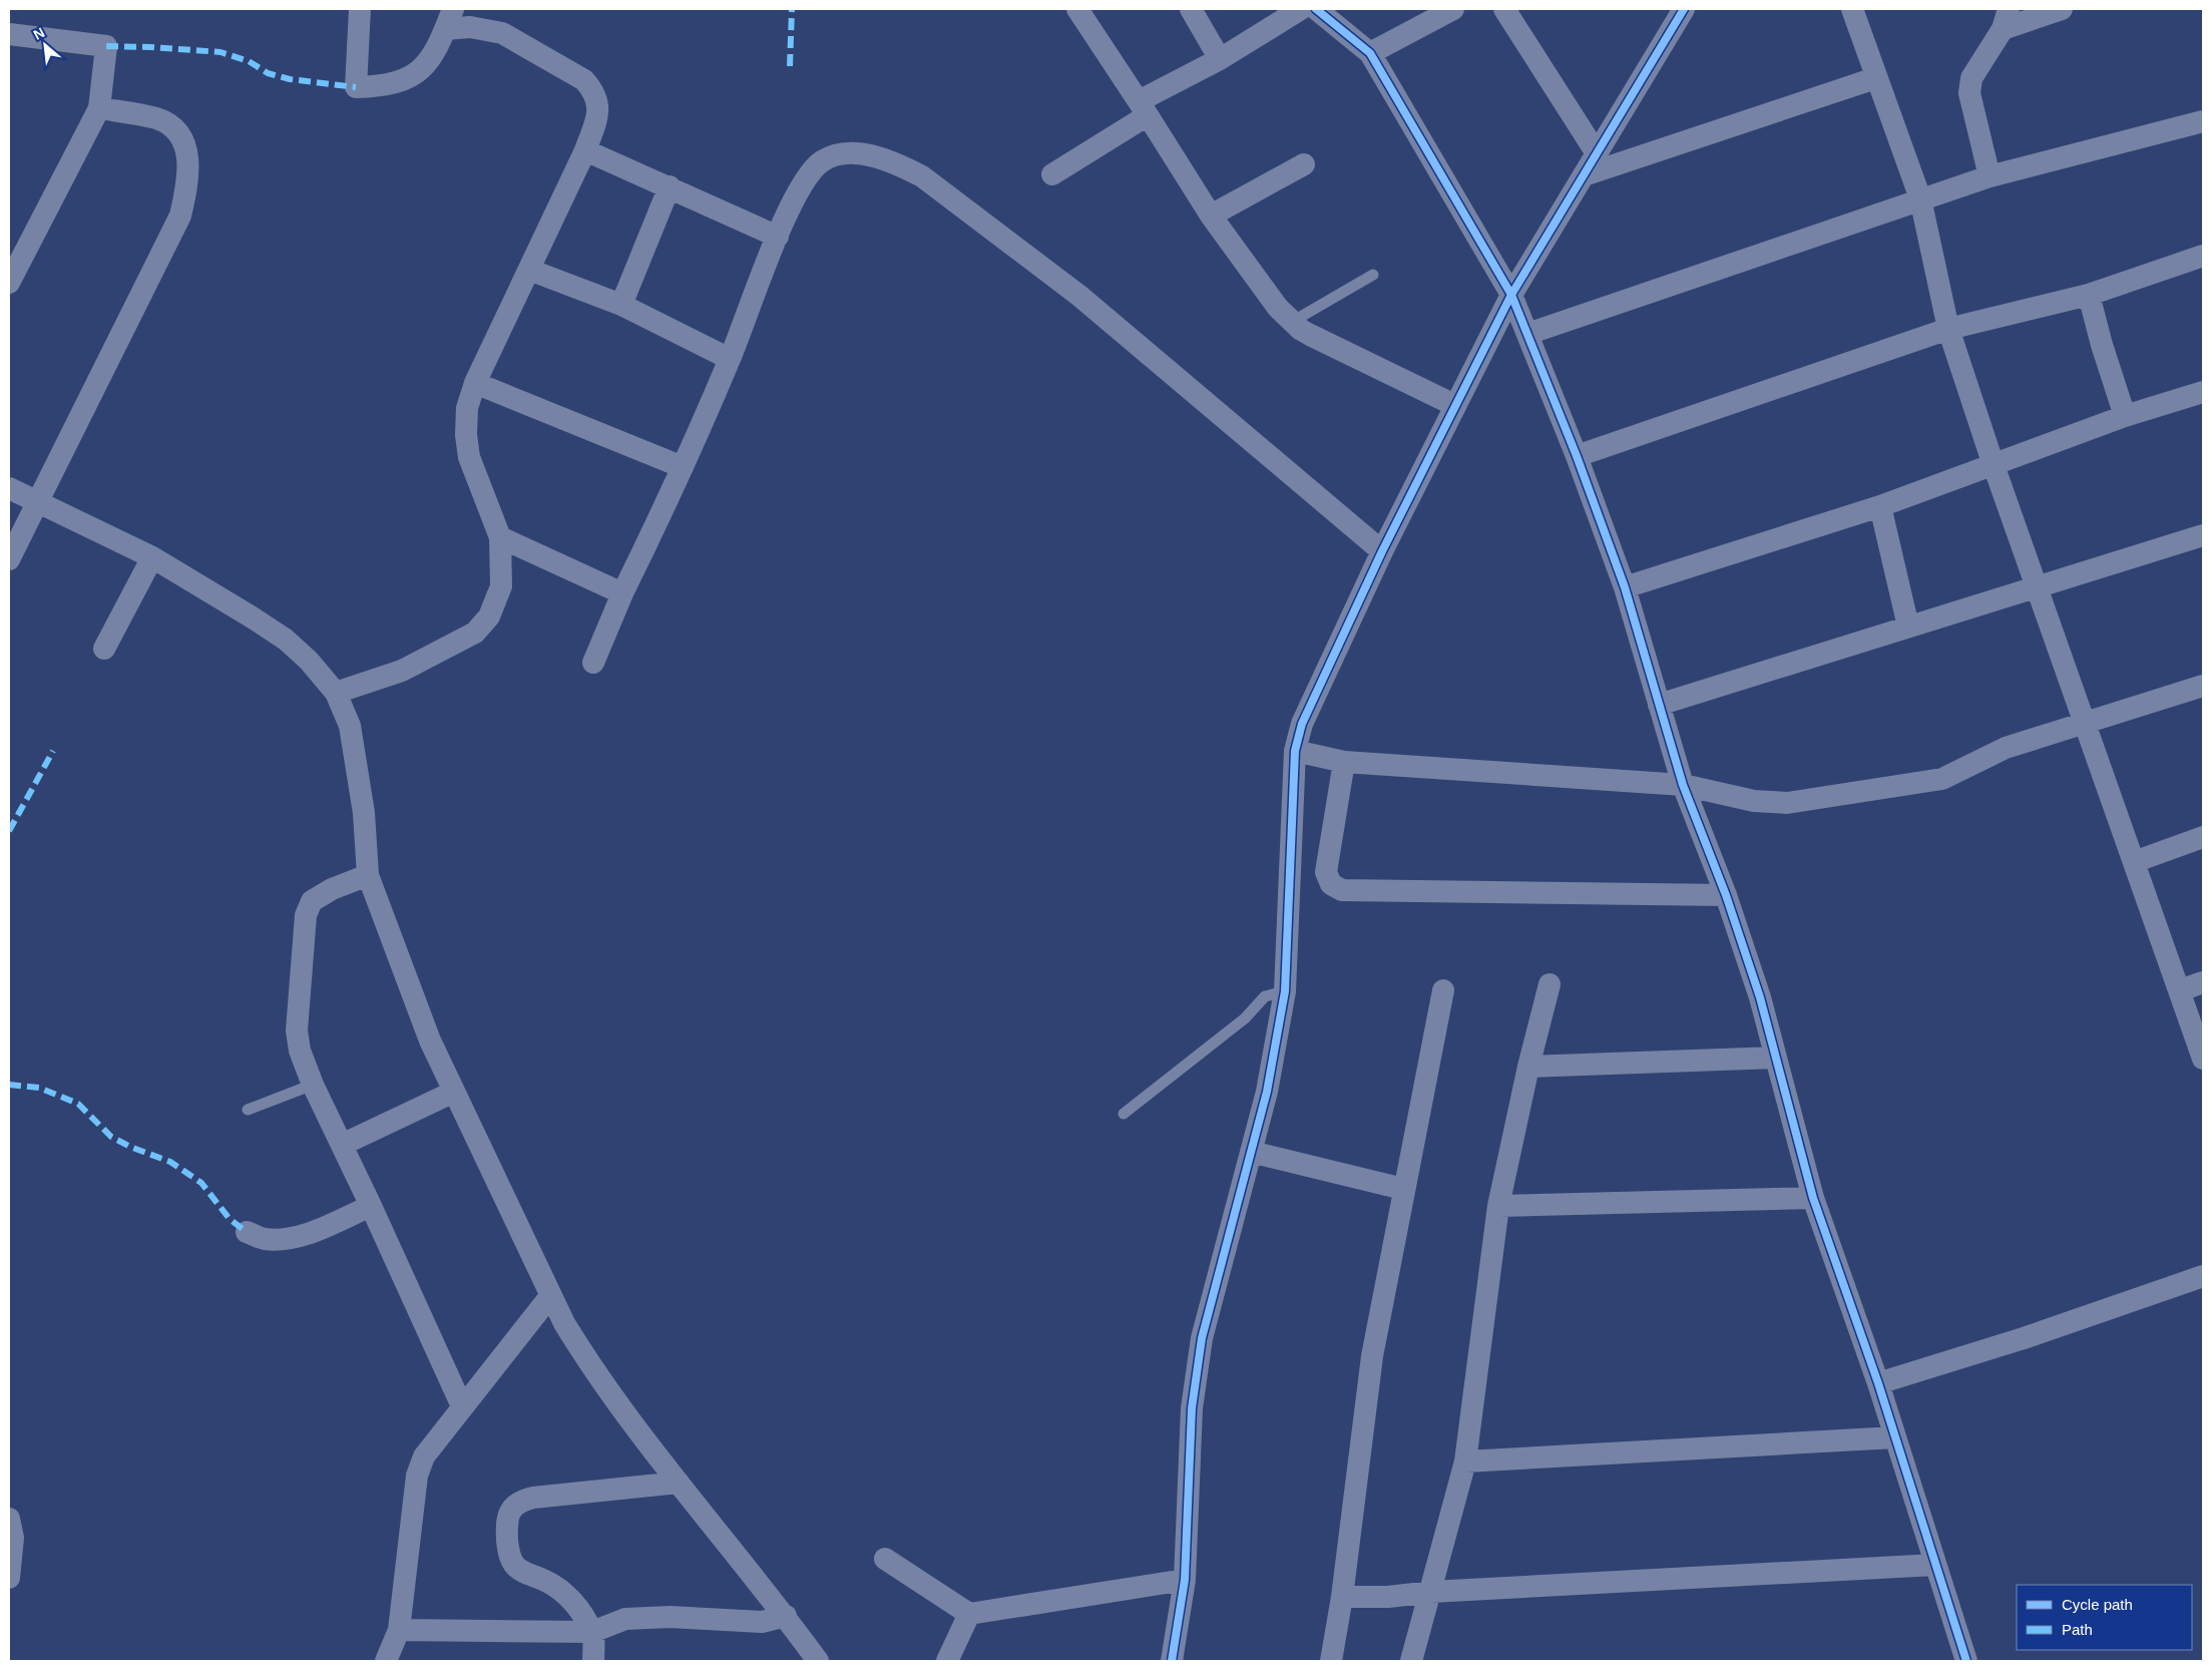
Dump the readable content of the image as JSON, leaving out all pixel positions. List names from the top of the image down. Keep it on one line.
{"legend":["Cycle path","Path"],"north":"top left"}
